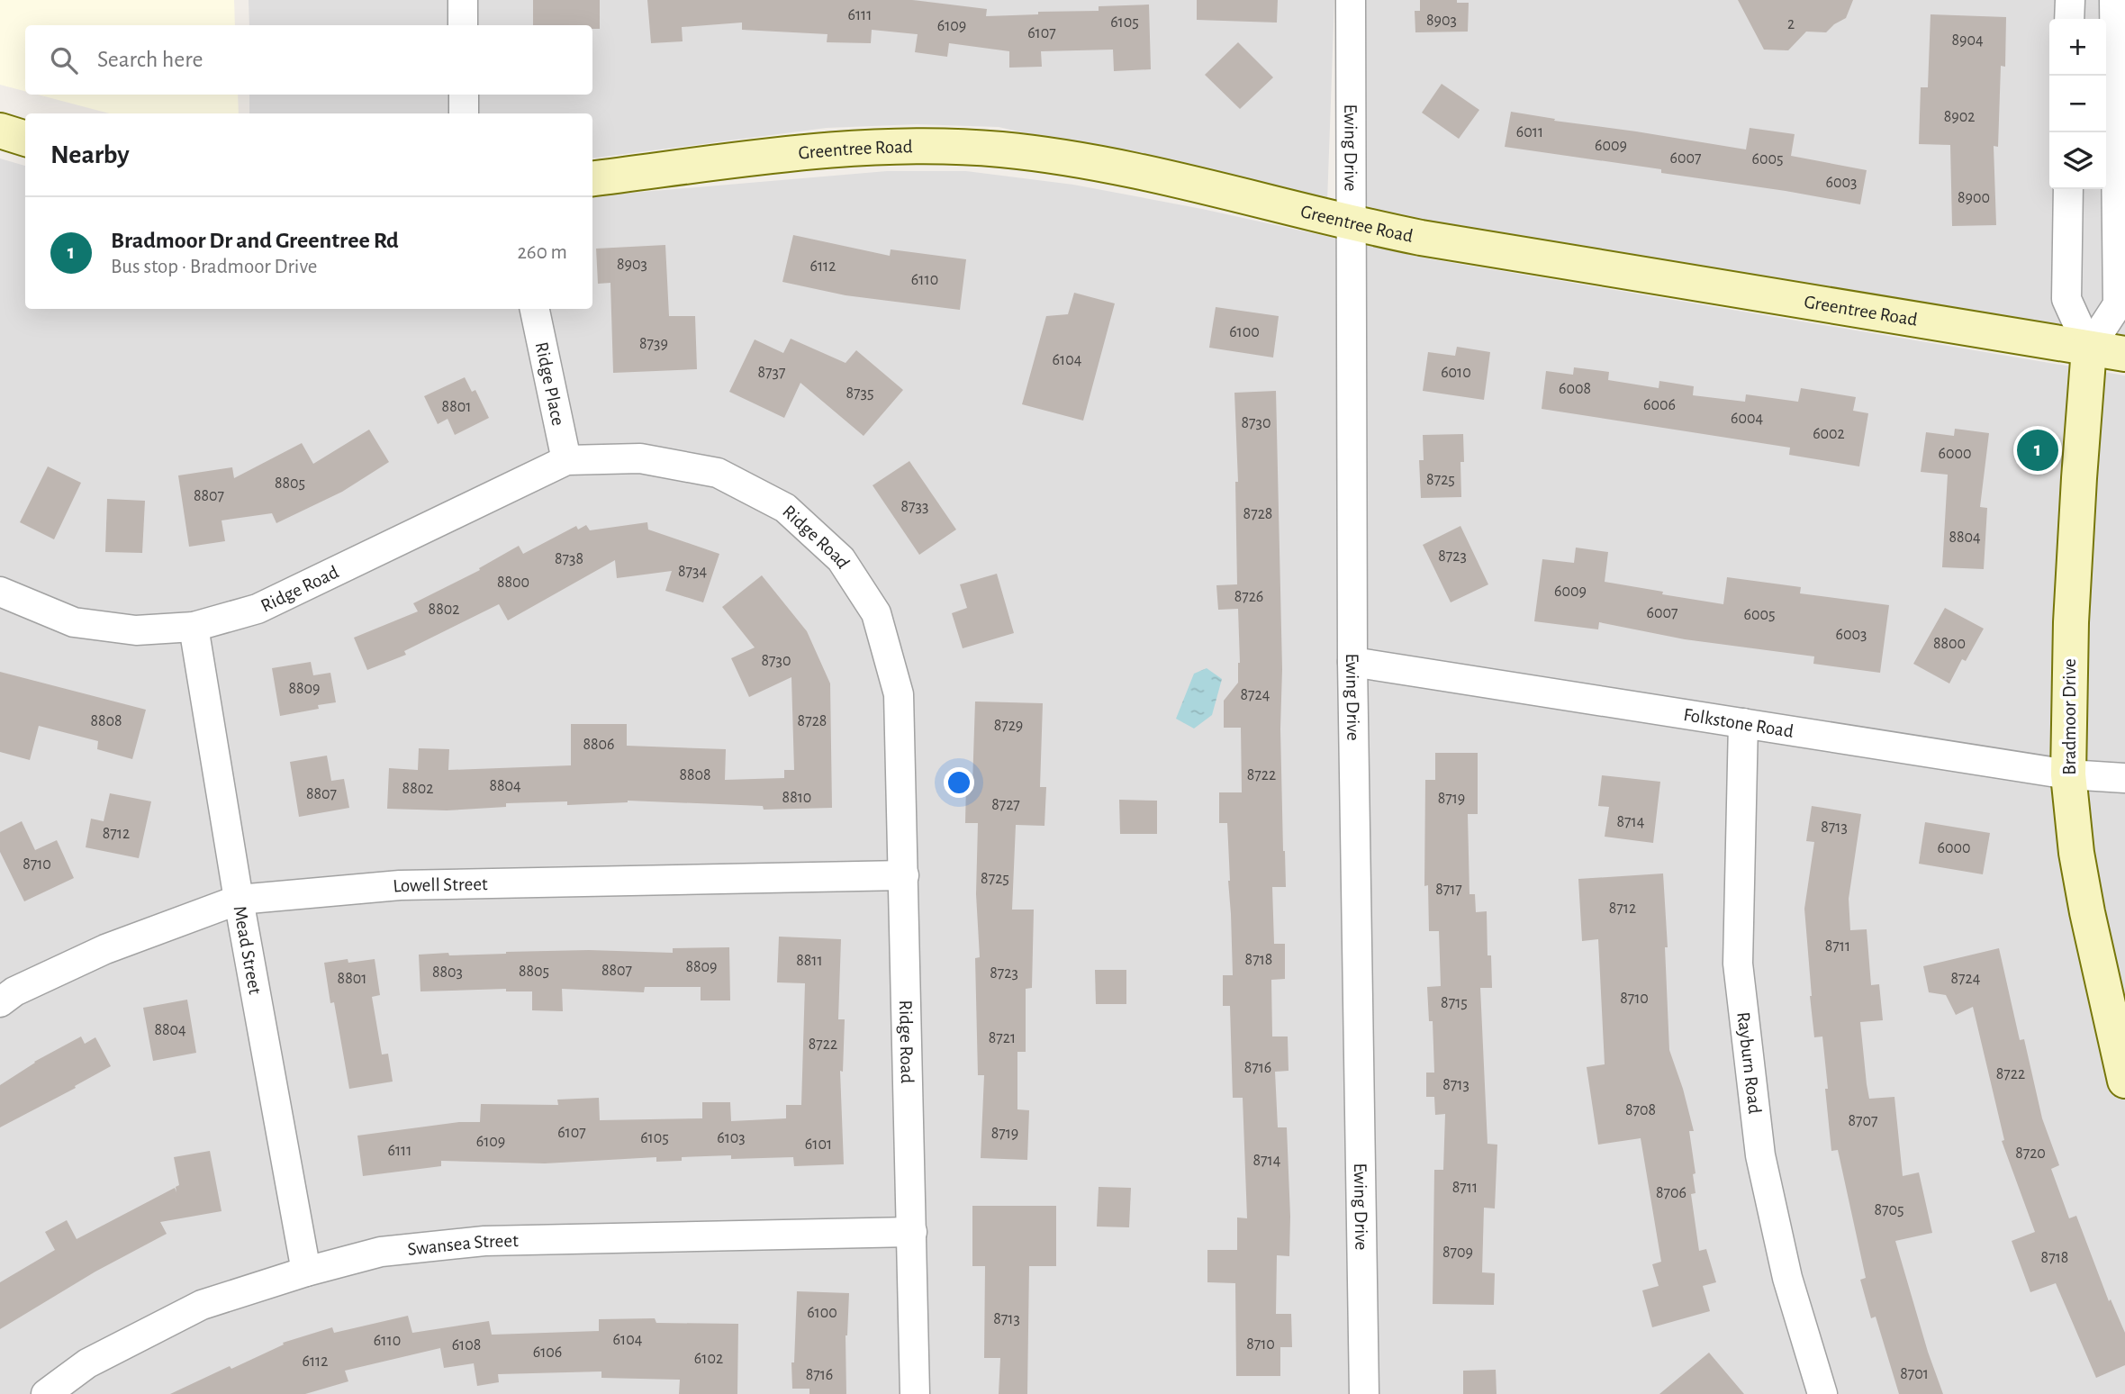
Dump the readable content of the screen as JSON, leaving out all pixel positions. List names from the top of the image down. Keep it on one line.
{"streets":{"street":["Ewing Drive","Greentree Road","Ridge Place","Ridge Road","Bradmoor Drive","Folkstone Road","Lowell Street","Mead Street","Rayburn Road","Swansea Street"]},"crossings":[["Ewing Drive","Greentree Road"],["Ewing Drive","Folkstone Road"],["Greentree Road","Bradmoor Drive"],["Ridge Place","Ridge Road"],["Ridge Road","Lowell Street"],["Ridge Road","Mead Street"],["Ridge Road","Swansea Street"],["Bradmoor Drive","Folkstone Road"],["Folkstone Road","Rayburn Road"],["Lowell Street","Mead Street"],["Mead Street","Swansea Street"]],"house_numbers":["6111","8903","6105","2","6109","6107","8904","8902","6011","6009","6007","6005","6003","8900","8903","6112","6110","6100","8739","6104","8737","6010","6008","8735","6006","8801","6004","8730","6002","6000","8725","8805","8807","8733","8728","8804","8723","8738","8734","8800","6009","8726","8802","6007","6005","6003","8800","8730","8809","8724","8808","8728","8729","8806","8808","8722","8804","8802","8807","8810","8719","8727","8714","8713","8712","6000","8710","8725","8717","8712","8711","8718","8811","8809","8807","8805","8803","8723","8801","8724","8710","8715","8804","8721","8722","8716","8722","8713","8708","8707","6107","8719","6105","6103","6109","6101","6111","8720","8714","8711","8706","8705","8709","8718","6100","8713","6104","6110","8710","6108","6106","6102","6112","8701","8716"],"page":{"map_buttons":["+","−"],"search":"Search here","heading":"Nearby","list":[{"mark":"1","name":"Bradmoor Dr and Greentree Rd","note":"Bus stop · Bradmoor Drive","value":"260 m"}],"pins":"1"}}
